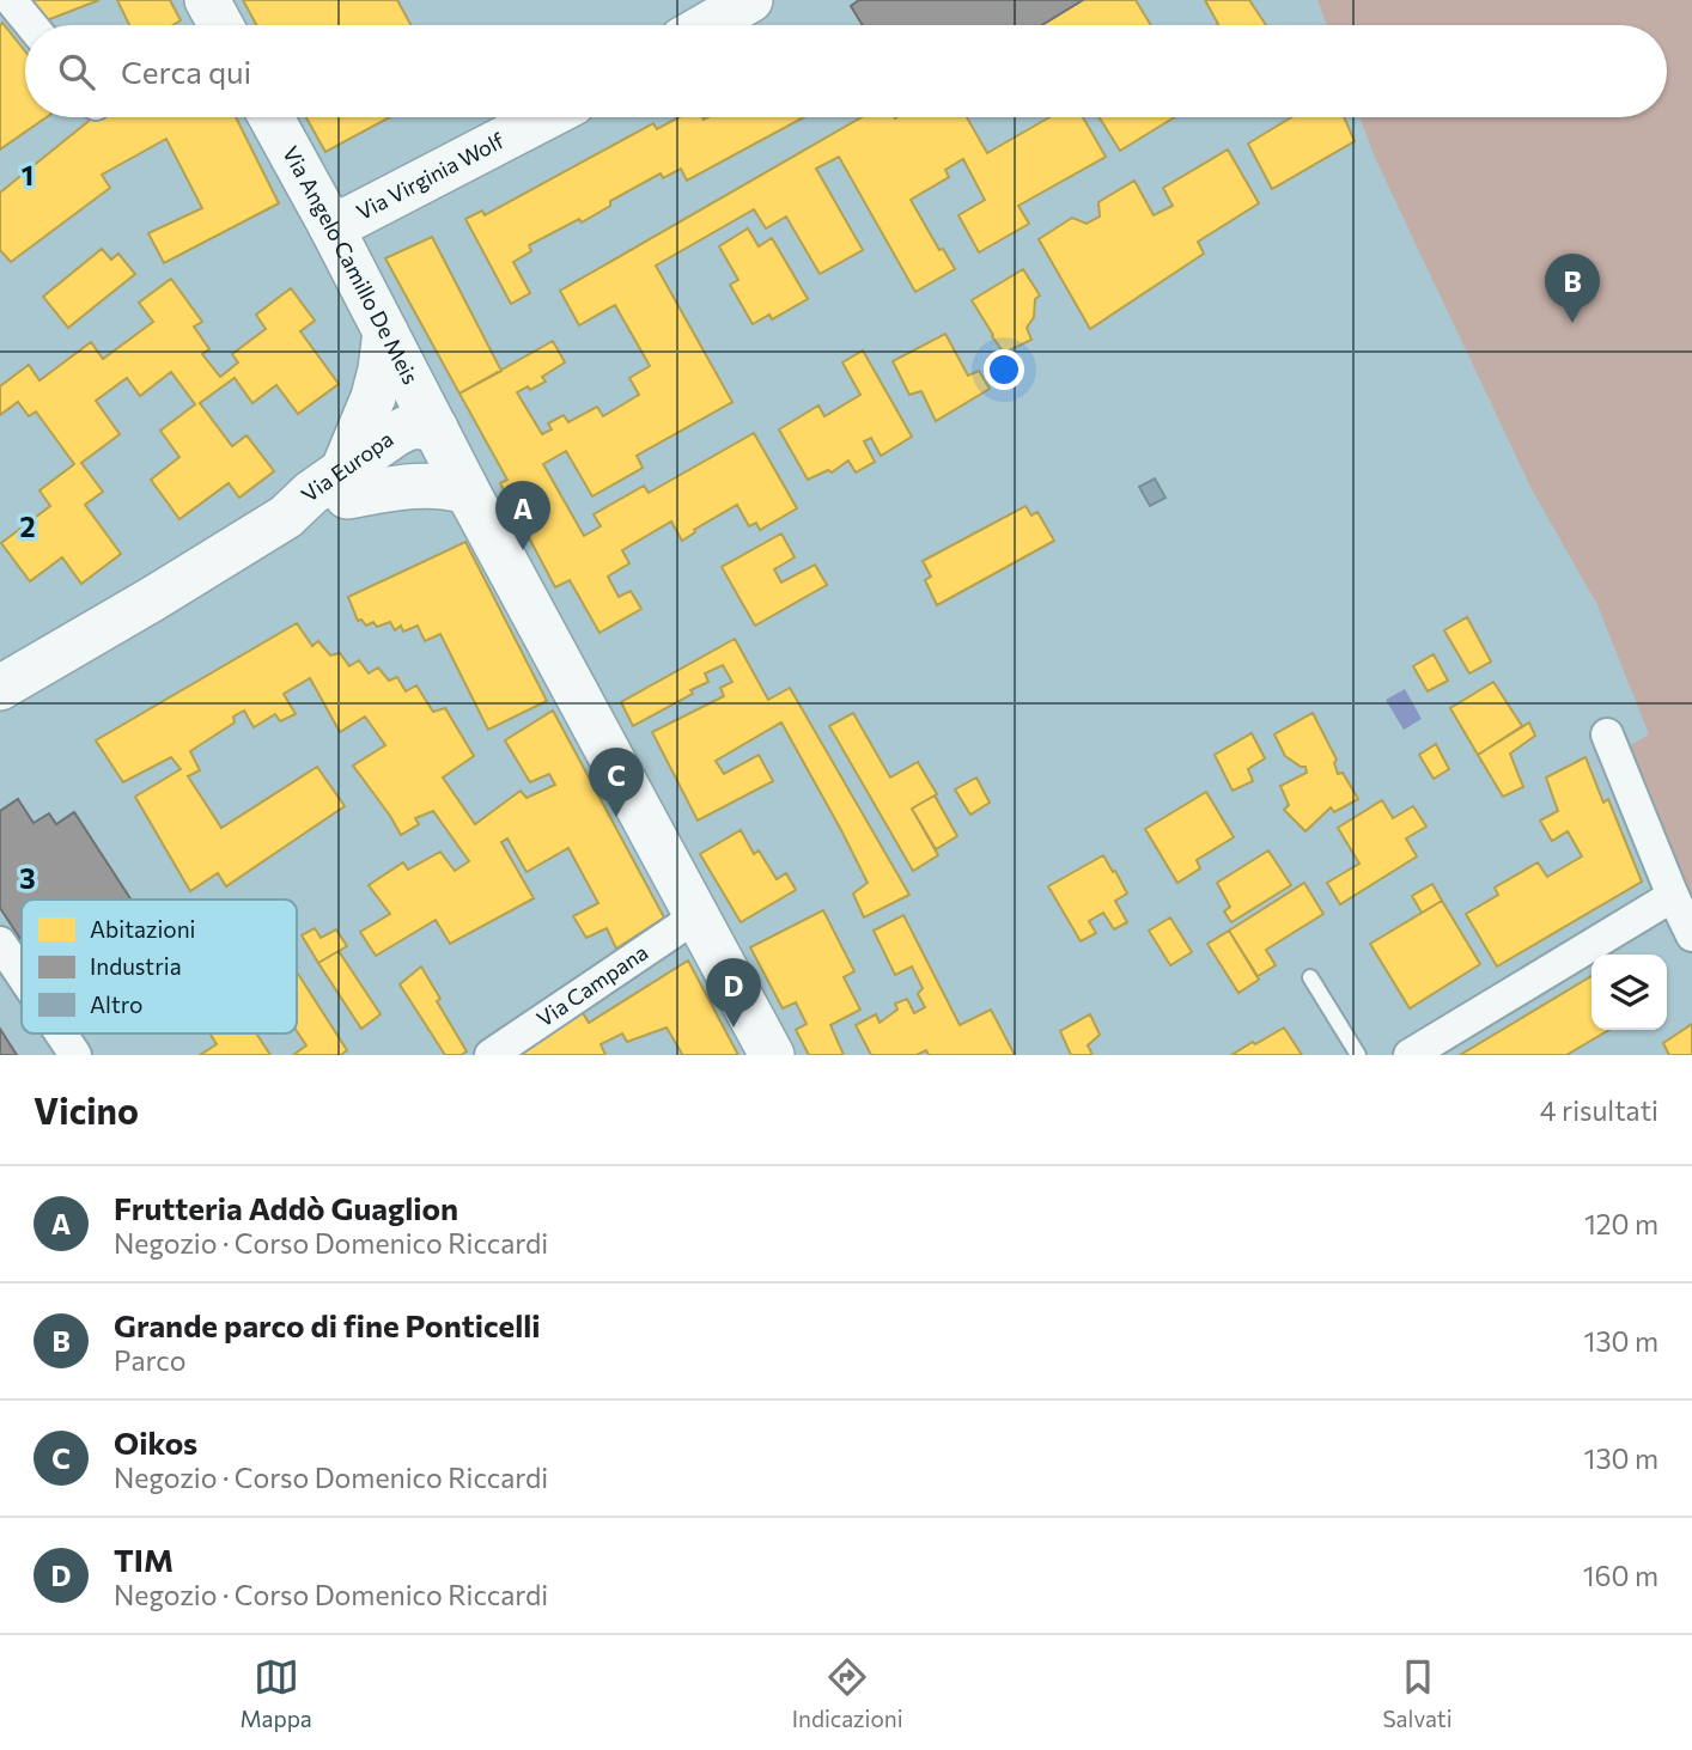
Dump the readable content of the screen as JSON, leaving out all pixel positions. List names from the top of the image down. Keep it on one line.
{"streets":{"main road":["Via Virginia Wolf","Via Angelo Camillo De Meis","Via Europa"],"street":["Via Campana"]},"crossings":[["Via Virginia Wolf","Via Angelo Camillo De Meis"],["Via Angelo Camillo De Meis","Via Europa"],["Via Angelo Camillo De Meis","Via Campana"]],"legend":["Abitazioni","Industria","Altro"],"page":{"search":"Cerca qui","pins":["B","A","C","D"],"heading":["Vicino","4 risultati"],"list":[{"mark":"A","name":"Frutteria Addò Guaglion","note":"Negozio · Corso Domenico Riccardi","value":"120 m"},{"mark":"B","name":"Grande parco di fine Ponticelli","note":"Parco","value":"130 m"},{"mark":"C","name":"Oikos","note":"Negozio · Corso Domenico Riccardi","value":"130 m"},{"mark":"D","name":"TIM","note":"Negozio · Corso Domenico Riccardi","value":"160 m"}],"nav":["Mappa","Indicazioni","Salvati"]},"grid":{"rows":["1","2","3"]}}
